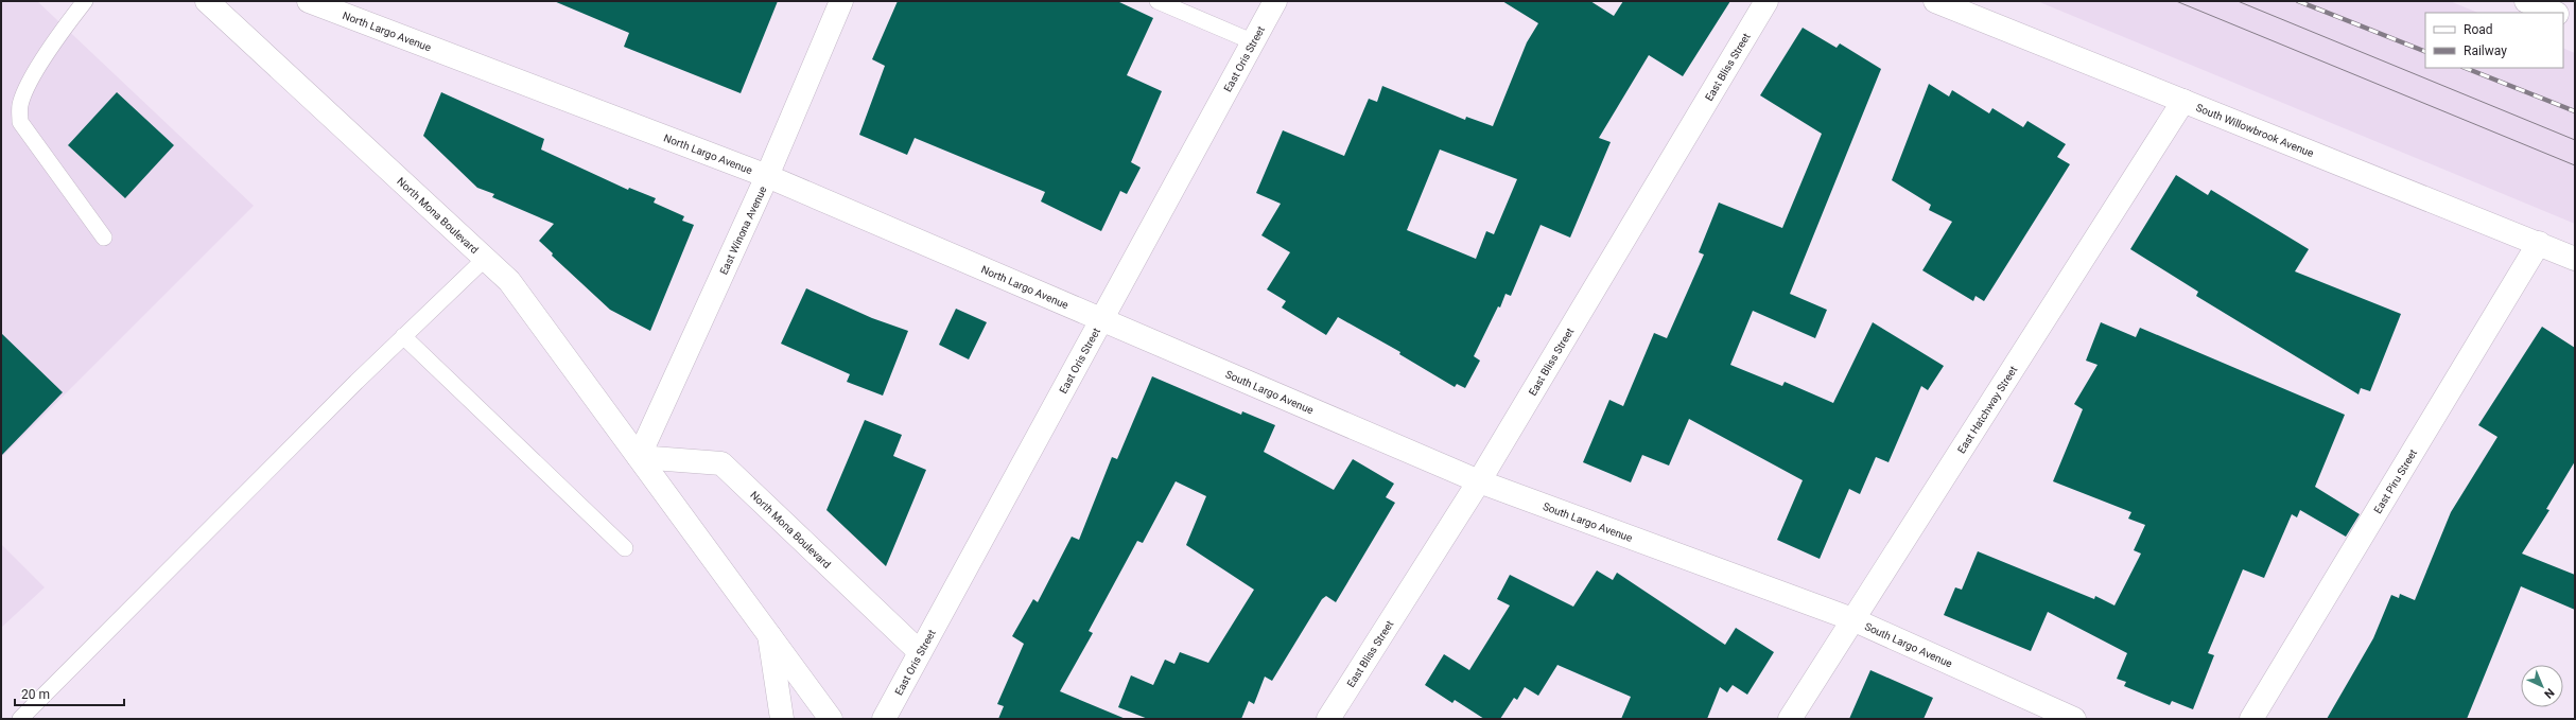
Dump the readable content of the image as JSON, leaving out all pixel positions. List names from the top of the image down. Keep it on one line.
{"streets":{"street":["North Largo Avenue","East Oris Street","East Bliss Street","South Willowbrook Avenue","North Mona Boulevard","East Winona Avenue","South Largo Avenue","East Hatchway Street","East Piru Street"]},"crossings":[["North Largo Avenue","East Oris Street"],["North Largo Avenue","East Winona Avenue"],["North Largo Avenue","South Largo Avenue"],["East Oris Street","North Mona Boulevard"],["East Oris Street","South Largo Avenue"],["East Bliss Street","South Largo Avenue"],["South Willowbrook Avenue","East Hatchway Street"],["South Willowbrook Avenue","East Piru Street"],["North Mona Boulevard","East Winona Avenue"],["South Largo Avenue","East Hatchway Street"]],"legend":["Road","Railway"],"scale_bar":"20 m","north":"bottom right"}
